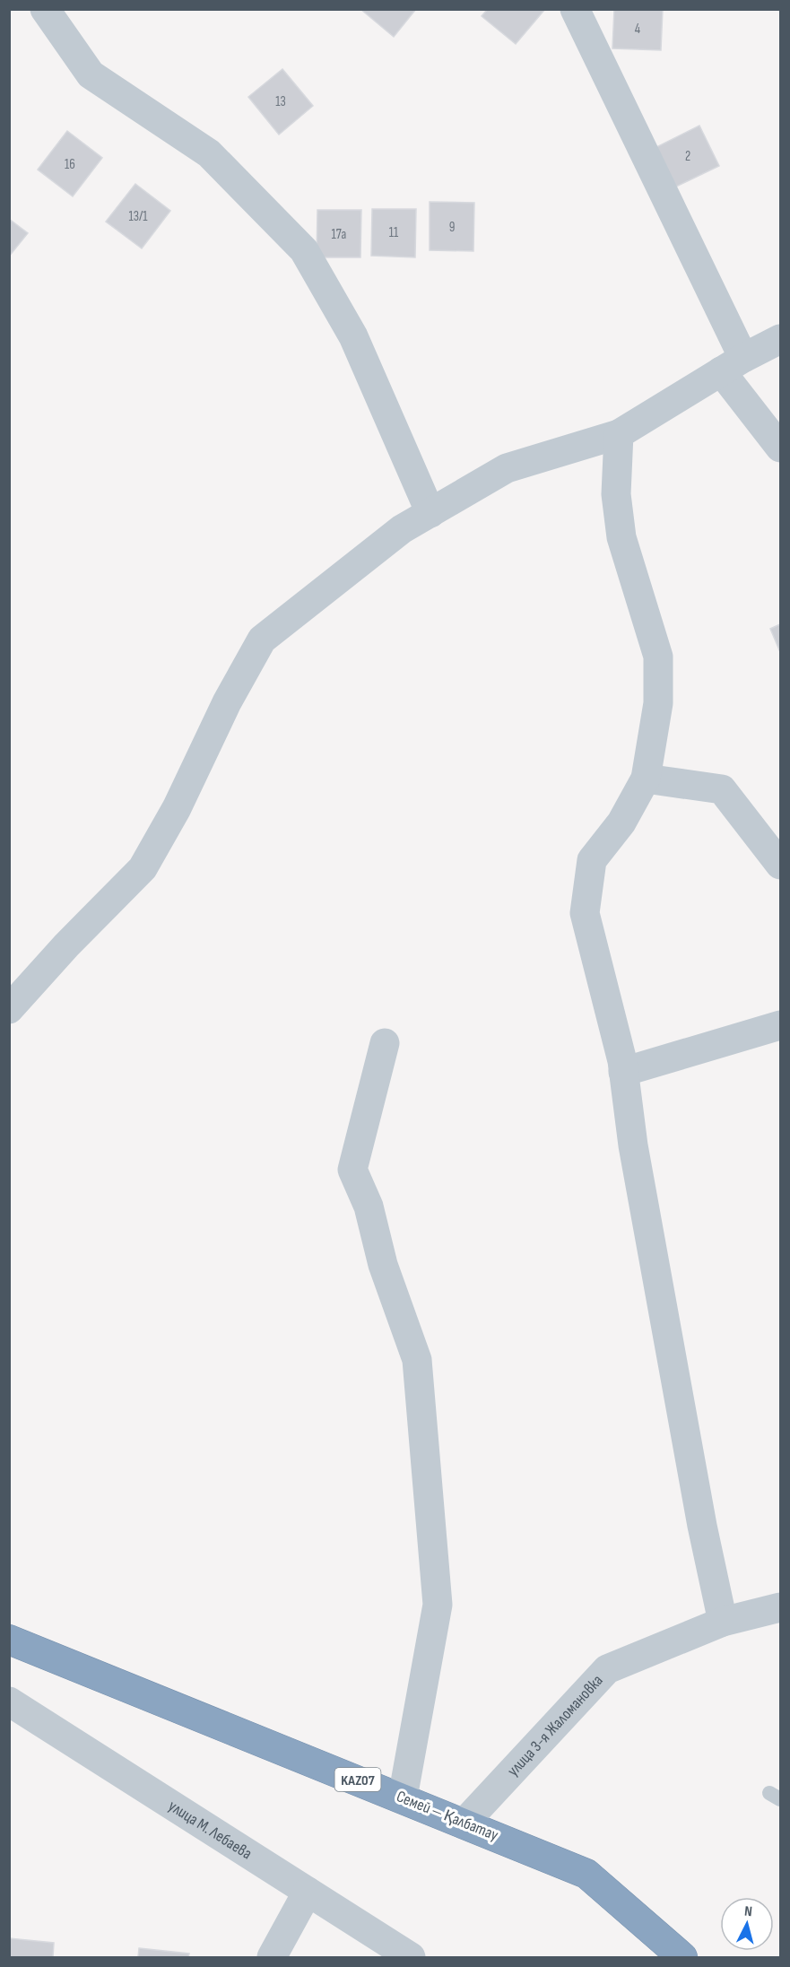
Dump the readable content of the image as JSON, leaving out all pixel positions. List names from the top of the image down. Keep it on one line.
{"streets":{"highway":["KAZ07","Семей — Қалбатау"],"street":["улица 3-я Жаломановка","улица М. Лебаева"]},"crossings":[["улица 3-я Жаломановка","Семей — Қалбатау"]],"house_numbers":["4","13","2","16","13/1","9","11","17а"],"north":"top"}
